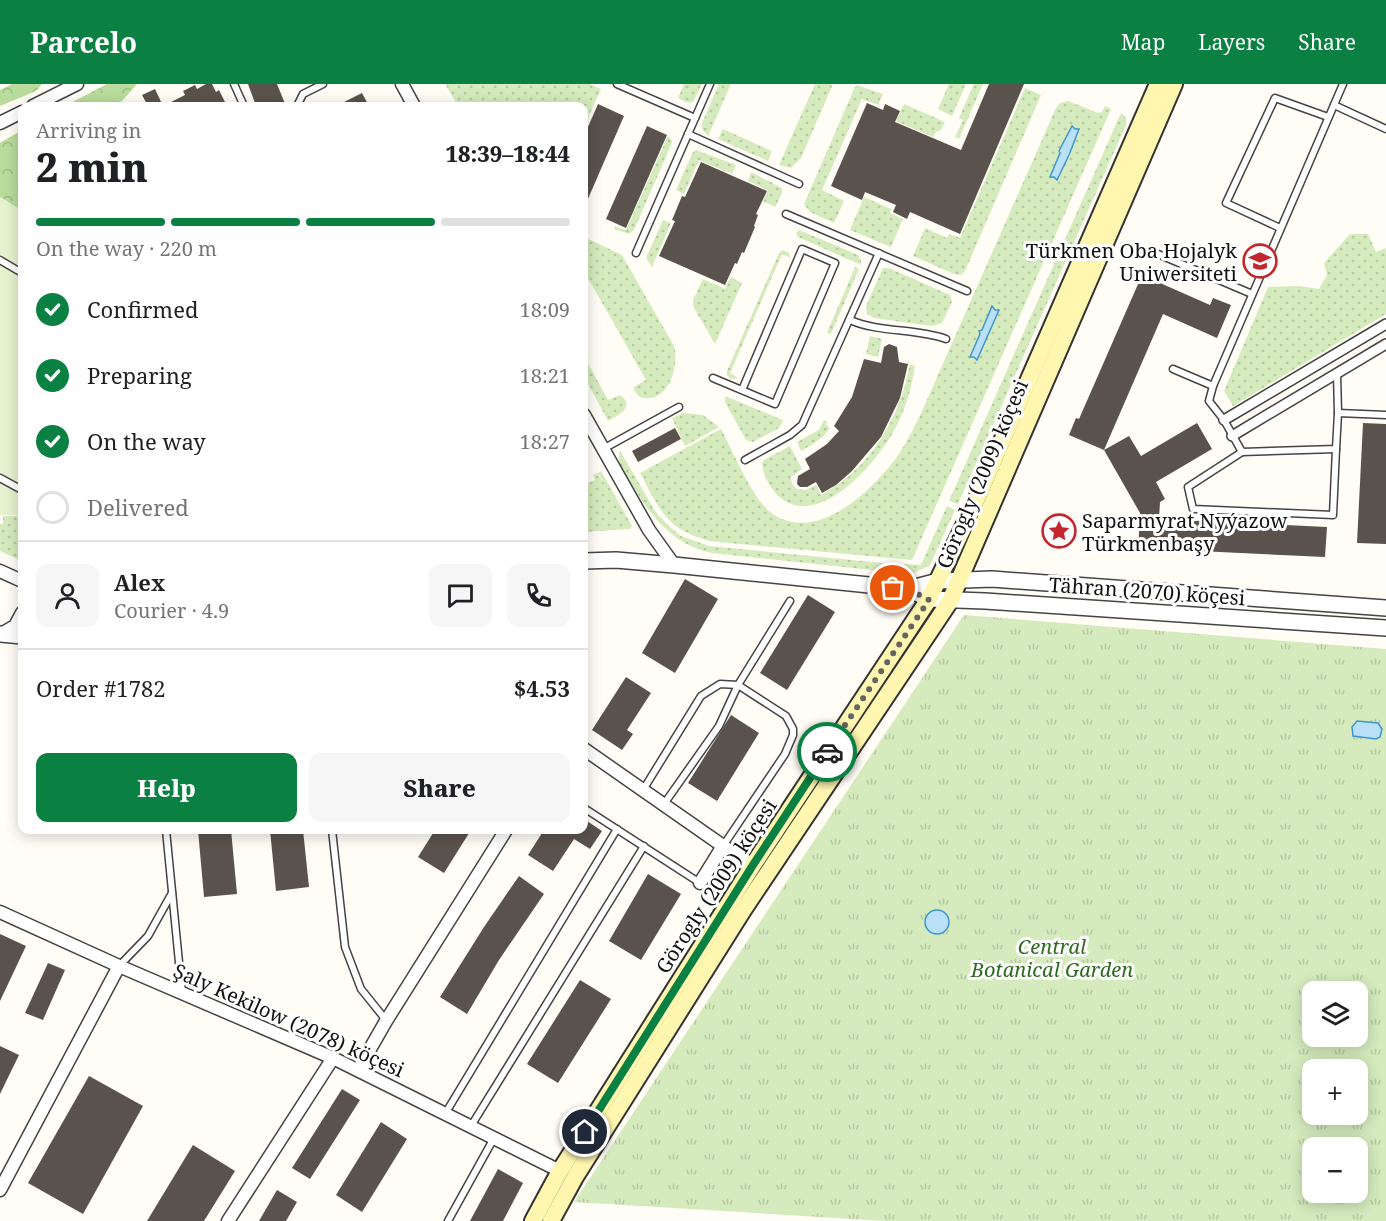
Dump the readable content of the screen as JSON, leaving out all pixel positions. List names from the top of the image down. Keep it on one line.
{"streets":{"main road":["Görogly (2009) köçesi"],"street":["Tähran (2070) köçesi","Şaly Kekilow (2078) köçesi"]},"crossings":[["Görogly (2009) köçesi","Tähran (2070) köçesi"],["Görogly (2009) köçesi","Şaly Kekilow (2078) köçesi"]],"parks":["Central Botanical Garden"],"places":{"school or university":["Türkmen Oba Hojalyk Uniwersiteti"],"place":["Saparmyrat Nyýazow Türkmenbaşy"]},"page":{"header":"Parcelo","nav":["Map","Layers","Share"],"heading":["2 min","Arriving in","18:39–18:44"],"panel":["Alex","Courier · 4.9","Order #1782","$4.53"],"bar":"On the way · 220 m","list":[["Confirmed","18:09"],["Preparing","18:21"],["On the way","18:27"],"Delivered"],"buttons":["Help","Share"],"map_buttons":["+","−"]}}
